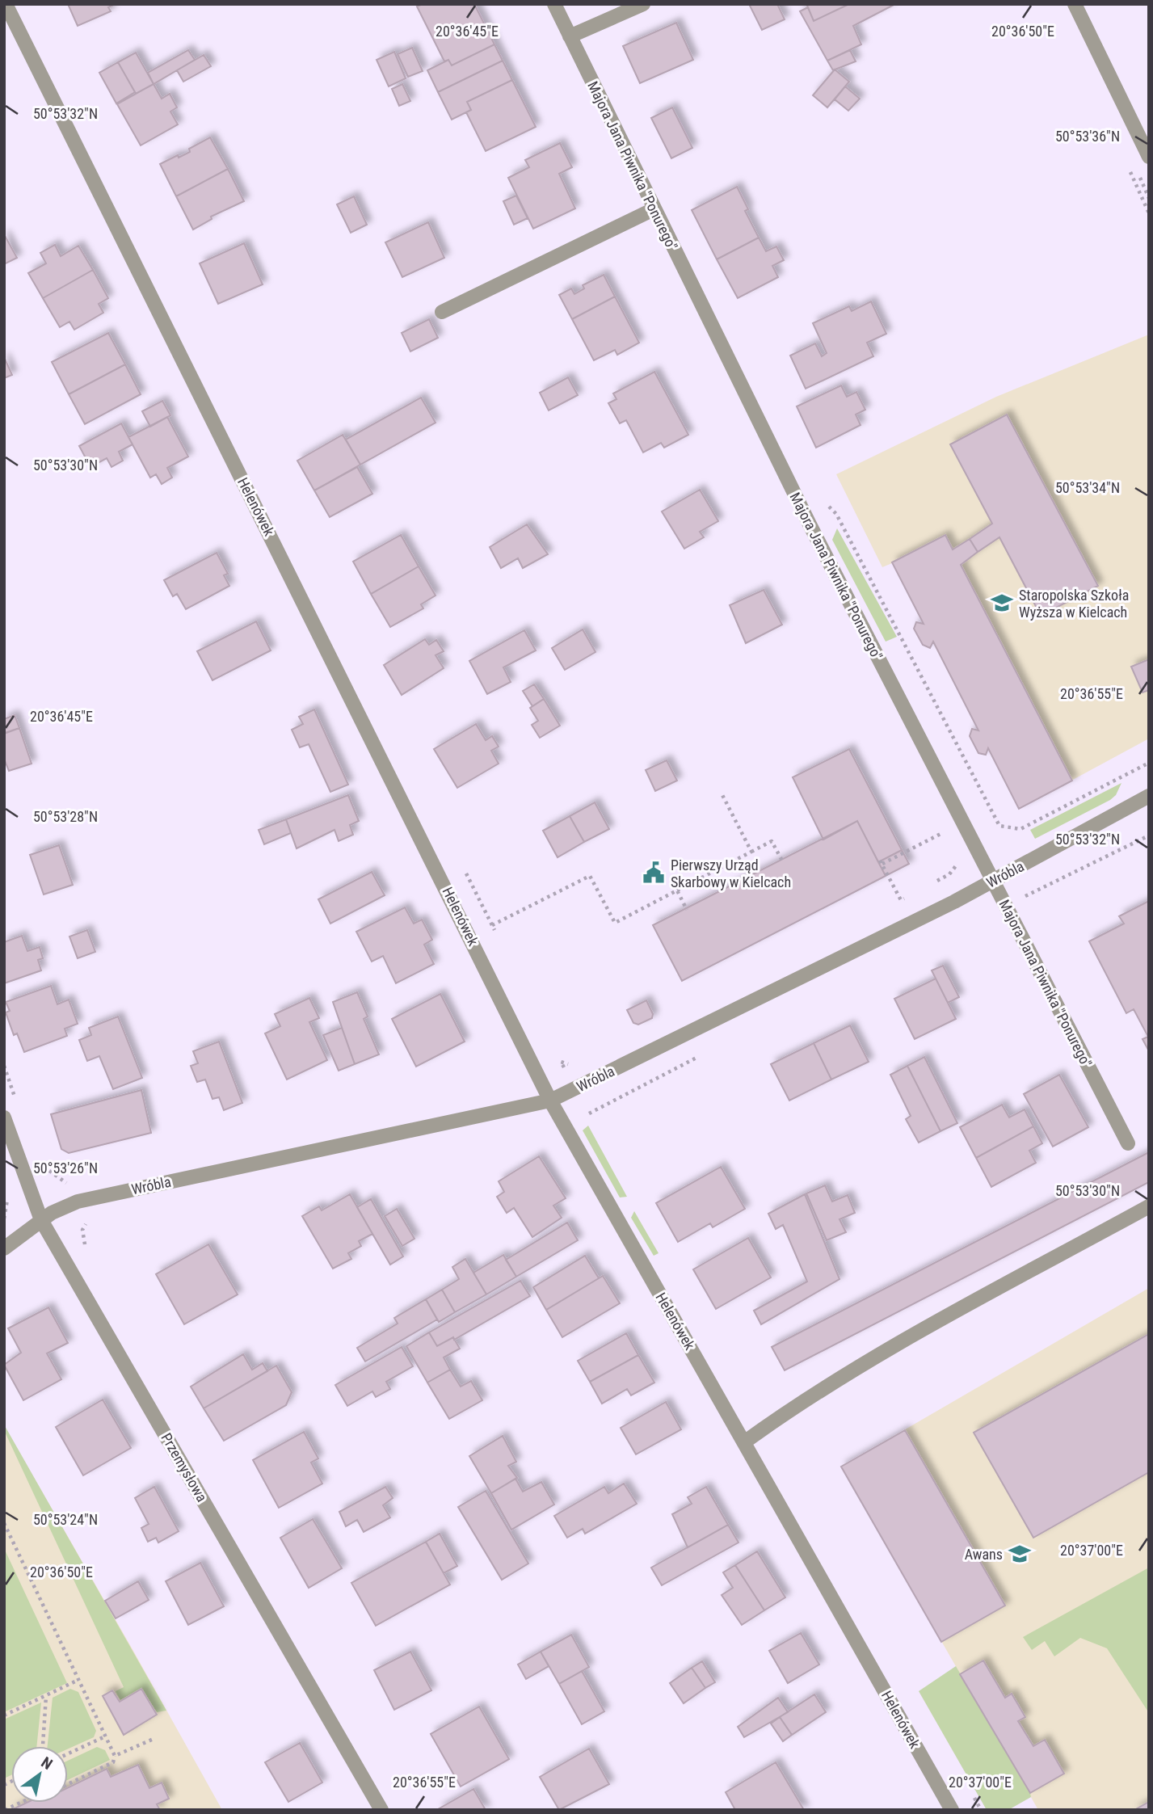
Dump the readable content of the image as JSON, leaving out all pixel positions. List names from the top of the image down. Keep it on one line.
{"streets":{"street":["Majora Jana Piwnika \"Ponurego\"","Helenówek","Wróbla","Przemysłowa"]},"crossings":[["Majora Jana Piwnika \"Ponurego\"","Wróbla"],["Helenówek","Wróbla"],["Wróbla","Przemysłowa"]],"places":{"school or university":["Staropolska Szkoła Wyższa w Kielcach","Awans"],"public building":["Pierwszy Urząd Skarbowy w Kielcach"]},"north":"top right","coordinates":["20°36'50\"E","20°36'45\"E","50°53'32\"N","50°53'36\"N","50°53'30\"N","50°53'34\"N","20°36'55\"E","50°53'28\"N","50°53'26\"N","50°53'24\"N","20°37'00\"E"]}
